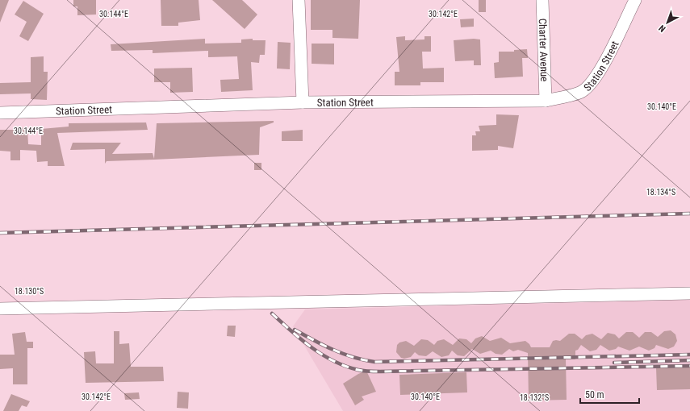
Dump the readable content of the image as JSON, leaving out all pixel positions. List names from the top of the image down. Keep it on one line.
{"streets":{"street":["Charter Avenue","Station Street"]},"crossings":[["Charter Avenue","Station Street"]],"scale_bar":"50 m","north":"bottom left","coordinates":["30.144°E","30.142°E","30.140°E","18.134°S","18.130°S","18.132°S"]}
